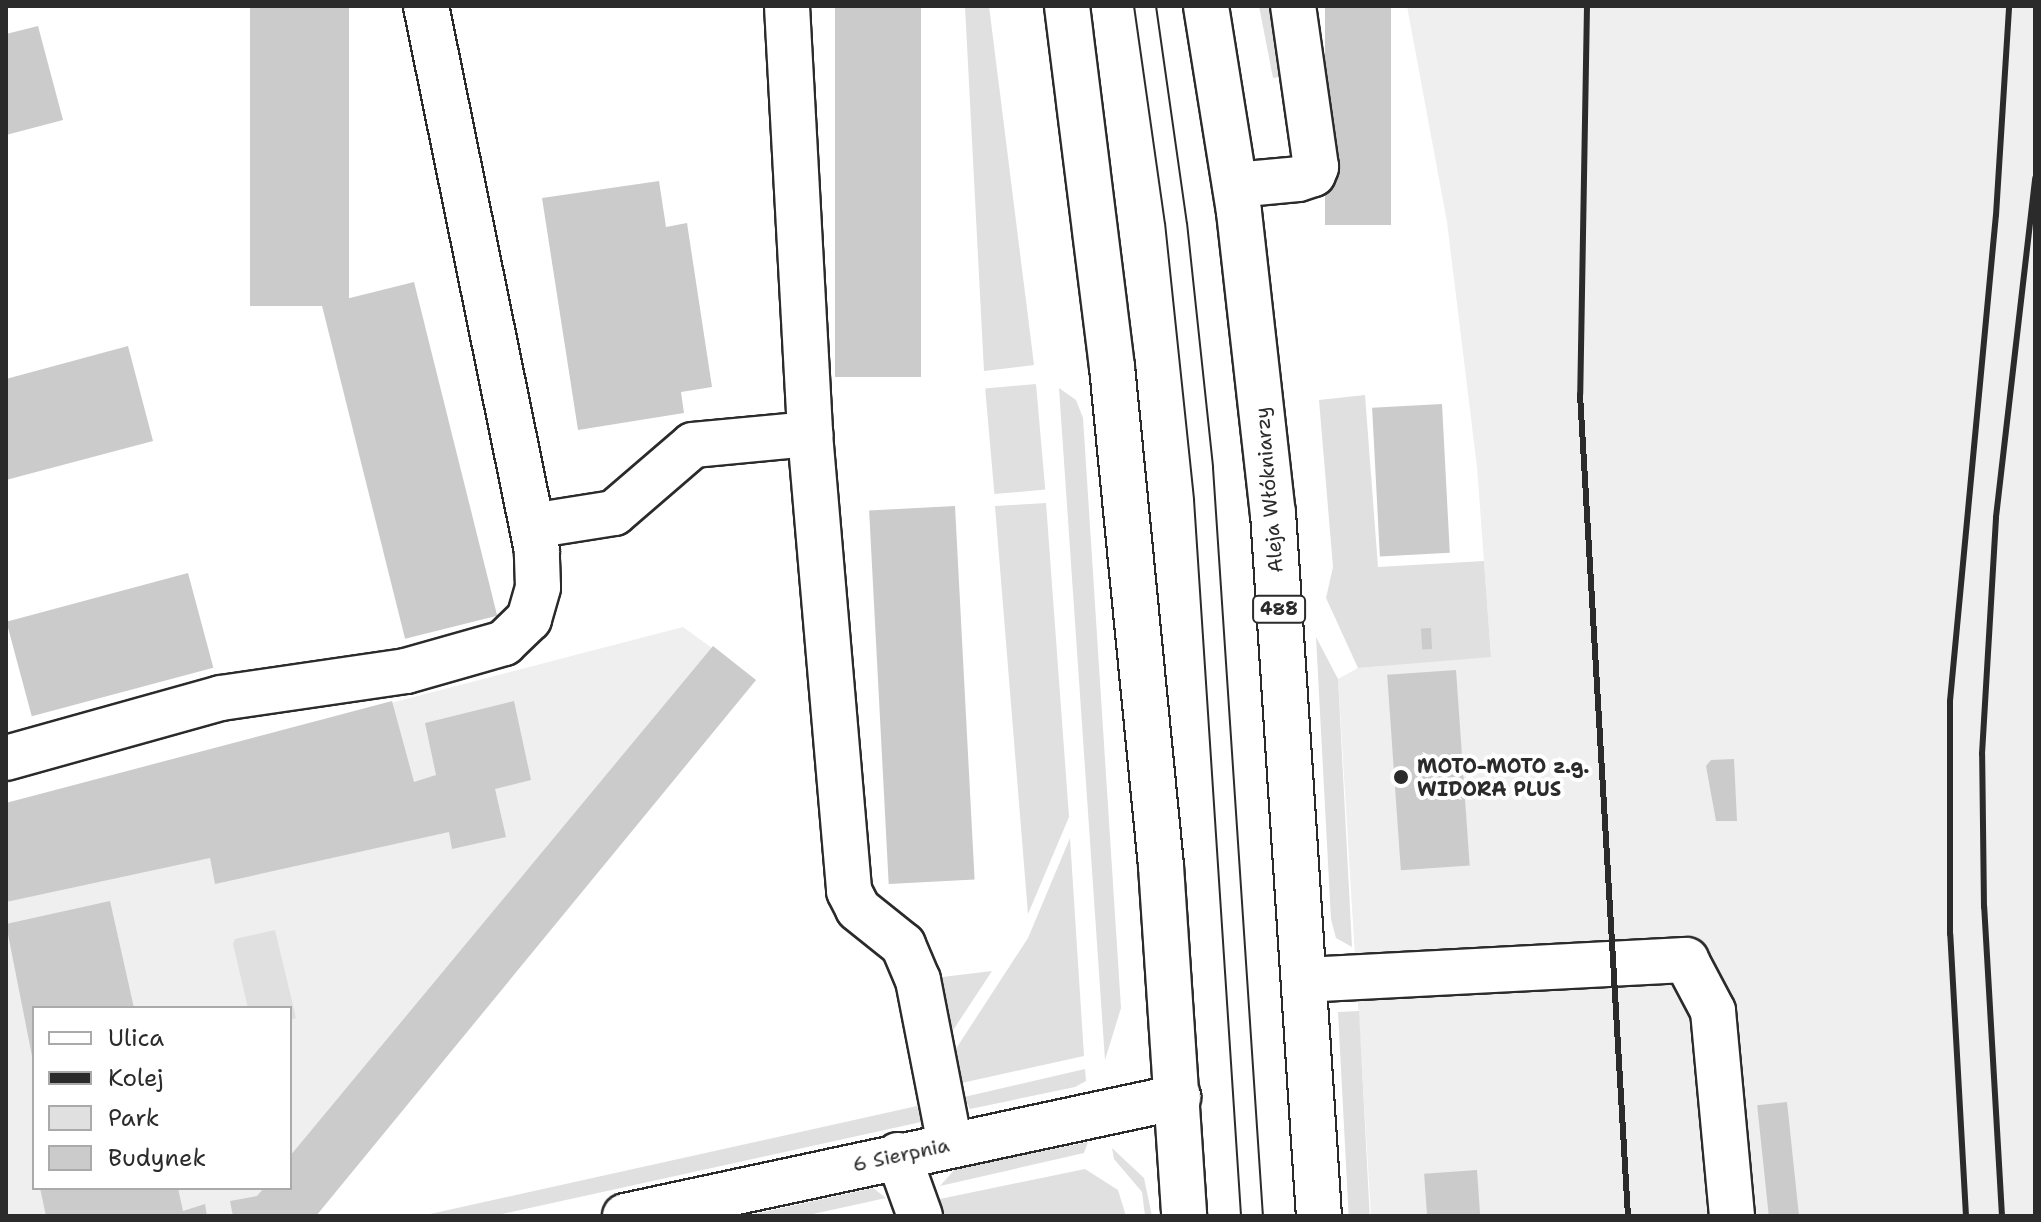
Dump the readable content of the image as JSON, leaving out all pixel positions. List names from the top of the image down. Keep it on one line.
{"streets":{"main road":["Aleja Włókniarzy","488","6 Sierpnia"]},"places":["MOTO-MOTO z.g. WIDORA PLUS"],"legend":["Ulica","Kolej","Park","Budynek"]}
